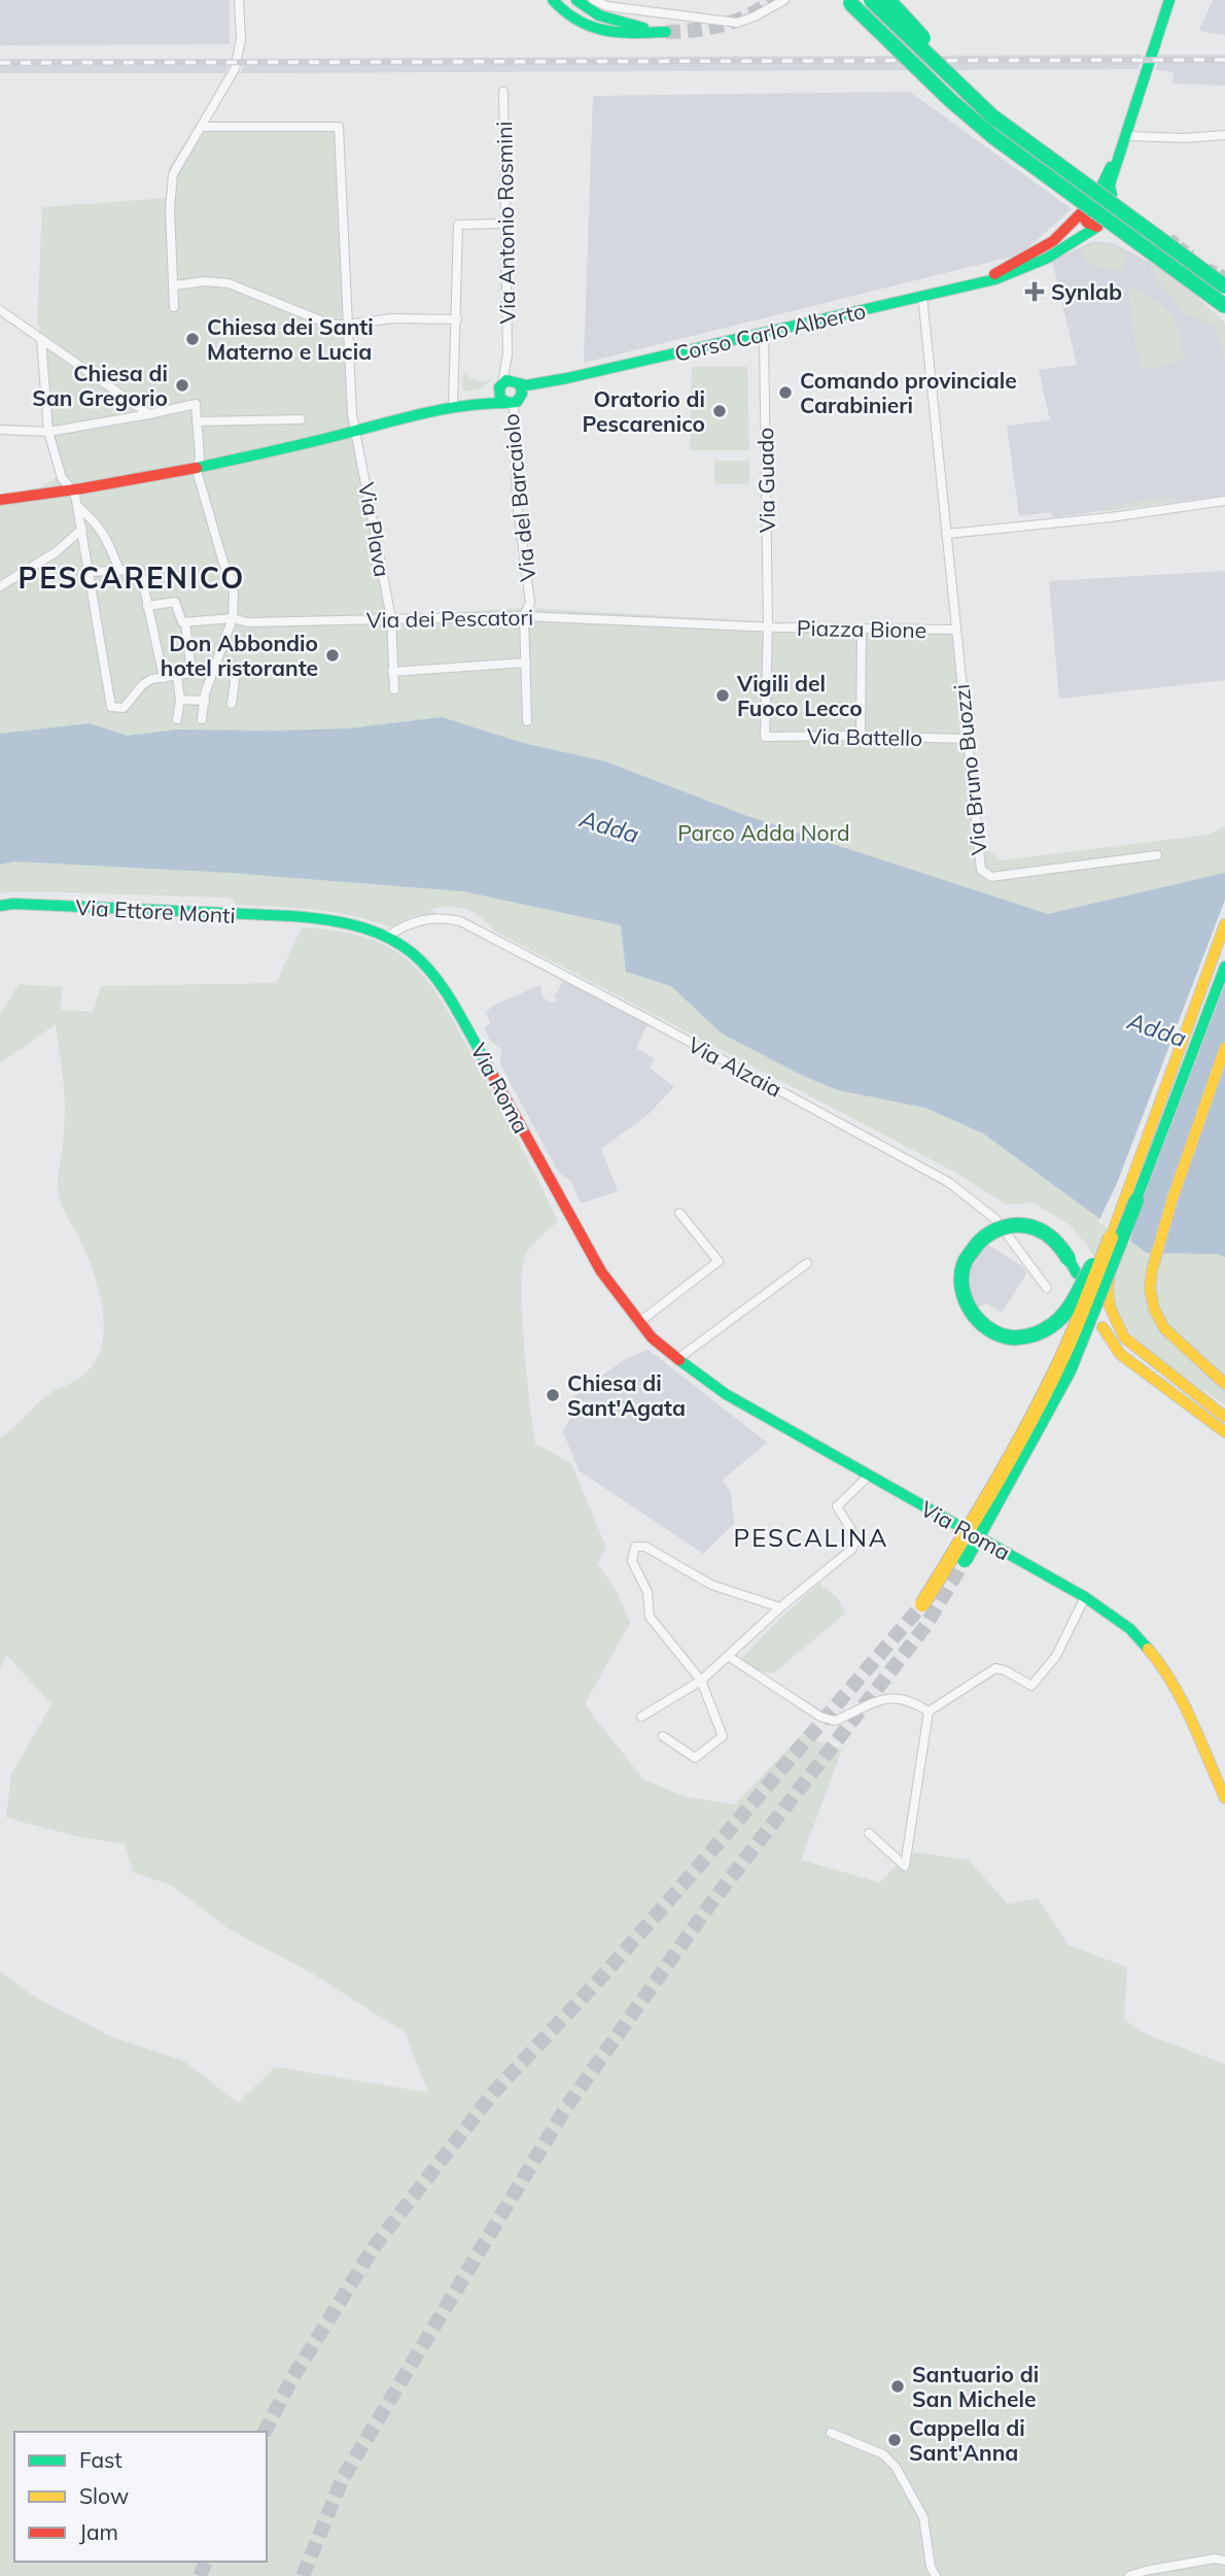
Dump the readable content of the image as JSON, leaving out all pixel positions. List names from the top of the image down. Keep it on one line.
{"streets":{"main road":["Corso Carlo Alberto","Via Ettore Monti","Via Roma"],"street":["Via Antonio Rosmini","Via Guado","Via del Barcaiolo","Via Plava","Via dei Pescatori","Piazza Bione","Via Battello","Via Bruno Buozzi","Via Alzaia"]},"crossings":[["Via Antonio Rosmini","Corso Carlo Alberto"],["Via Antonio Rosmini","Via del Barcaiolo"],["Corso Carlo Alberto","Via Guado"],["Corso Carlo Alberto","Via del Barcaiolo"],["Corso Carlo Alberto","Via Plava"],["Corso Carlo Alberto","Via Bruno Buozzi"],["Via Guado","Via dei Pescatori"],["Via Guado","Piazza Bione"],["Via Guado","Via Battello"],["Via del Barcaiolo","Via dei Pescatori"],["Via Plava","Via dei Pescatori"],["Via dei Pescatori","Piazza Bione"],["Piazza Bione","Via Bruno Buozzi"],["Via Battello","Via Bruno Buozzi"],["Via Ettore Monti","Via Roma"],["Via Alzaia","Via Roma"]],"districts":["PESCARENICO","PESCALINA"],"water":["Adda"],"parks":["Parco Adda Nord"],"places":{"health":["Synlab"],"other":["Chiesa dei Santi Materno e Lucia","Chiesa di San Gregorio","Comando provinciale Carabinieri","Oratorio di Pescarenico","Don Abbondio hotel ristorante","Vigili del Fuoco Lecco","Chiesa di Sant'Agata","Santuario di San Michele","Cappella di Sant'Anna"]},"legend":["Fast","Slow","Jam"]}
